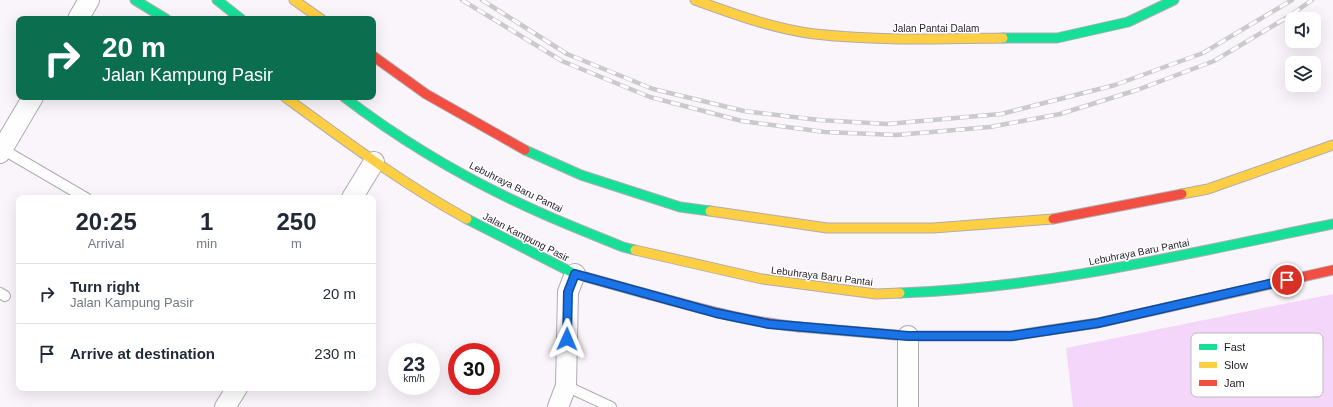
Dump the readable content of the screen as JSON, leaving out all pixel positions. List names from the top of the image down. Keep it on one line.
{"streets":{"main road":["Jalan Pantai Dalam","Lebuhraya Baru Pantai","Jalan Kampung Pasir"]},"legend":["Fast","Slow","Jam"],"page":{"turn":["20 m","Jalan Kampung Pasir"],"eta":["20:25","Arrival","1","min","250","m"],"list":[{"name":"Turn right","note":"Jalan Kampung Pasir","value":"20 m"},{"name":"Arrive at destination","value":"230 m"}],"speed":"23 km/h","limit":"30"}}
